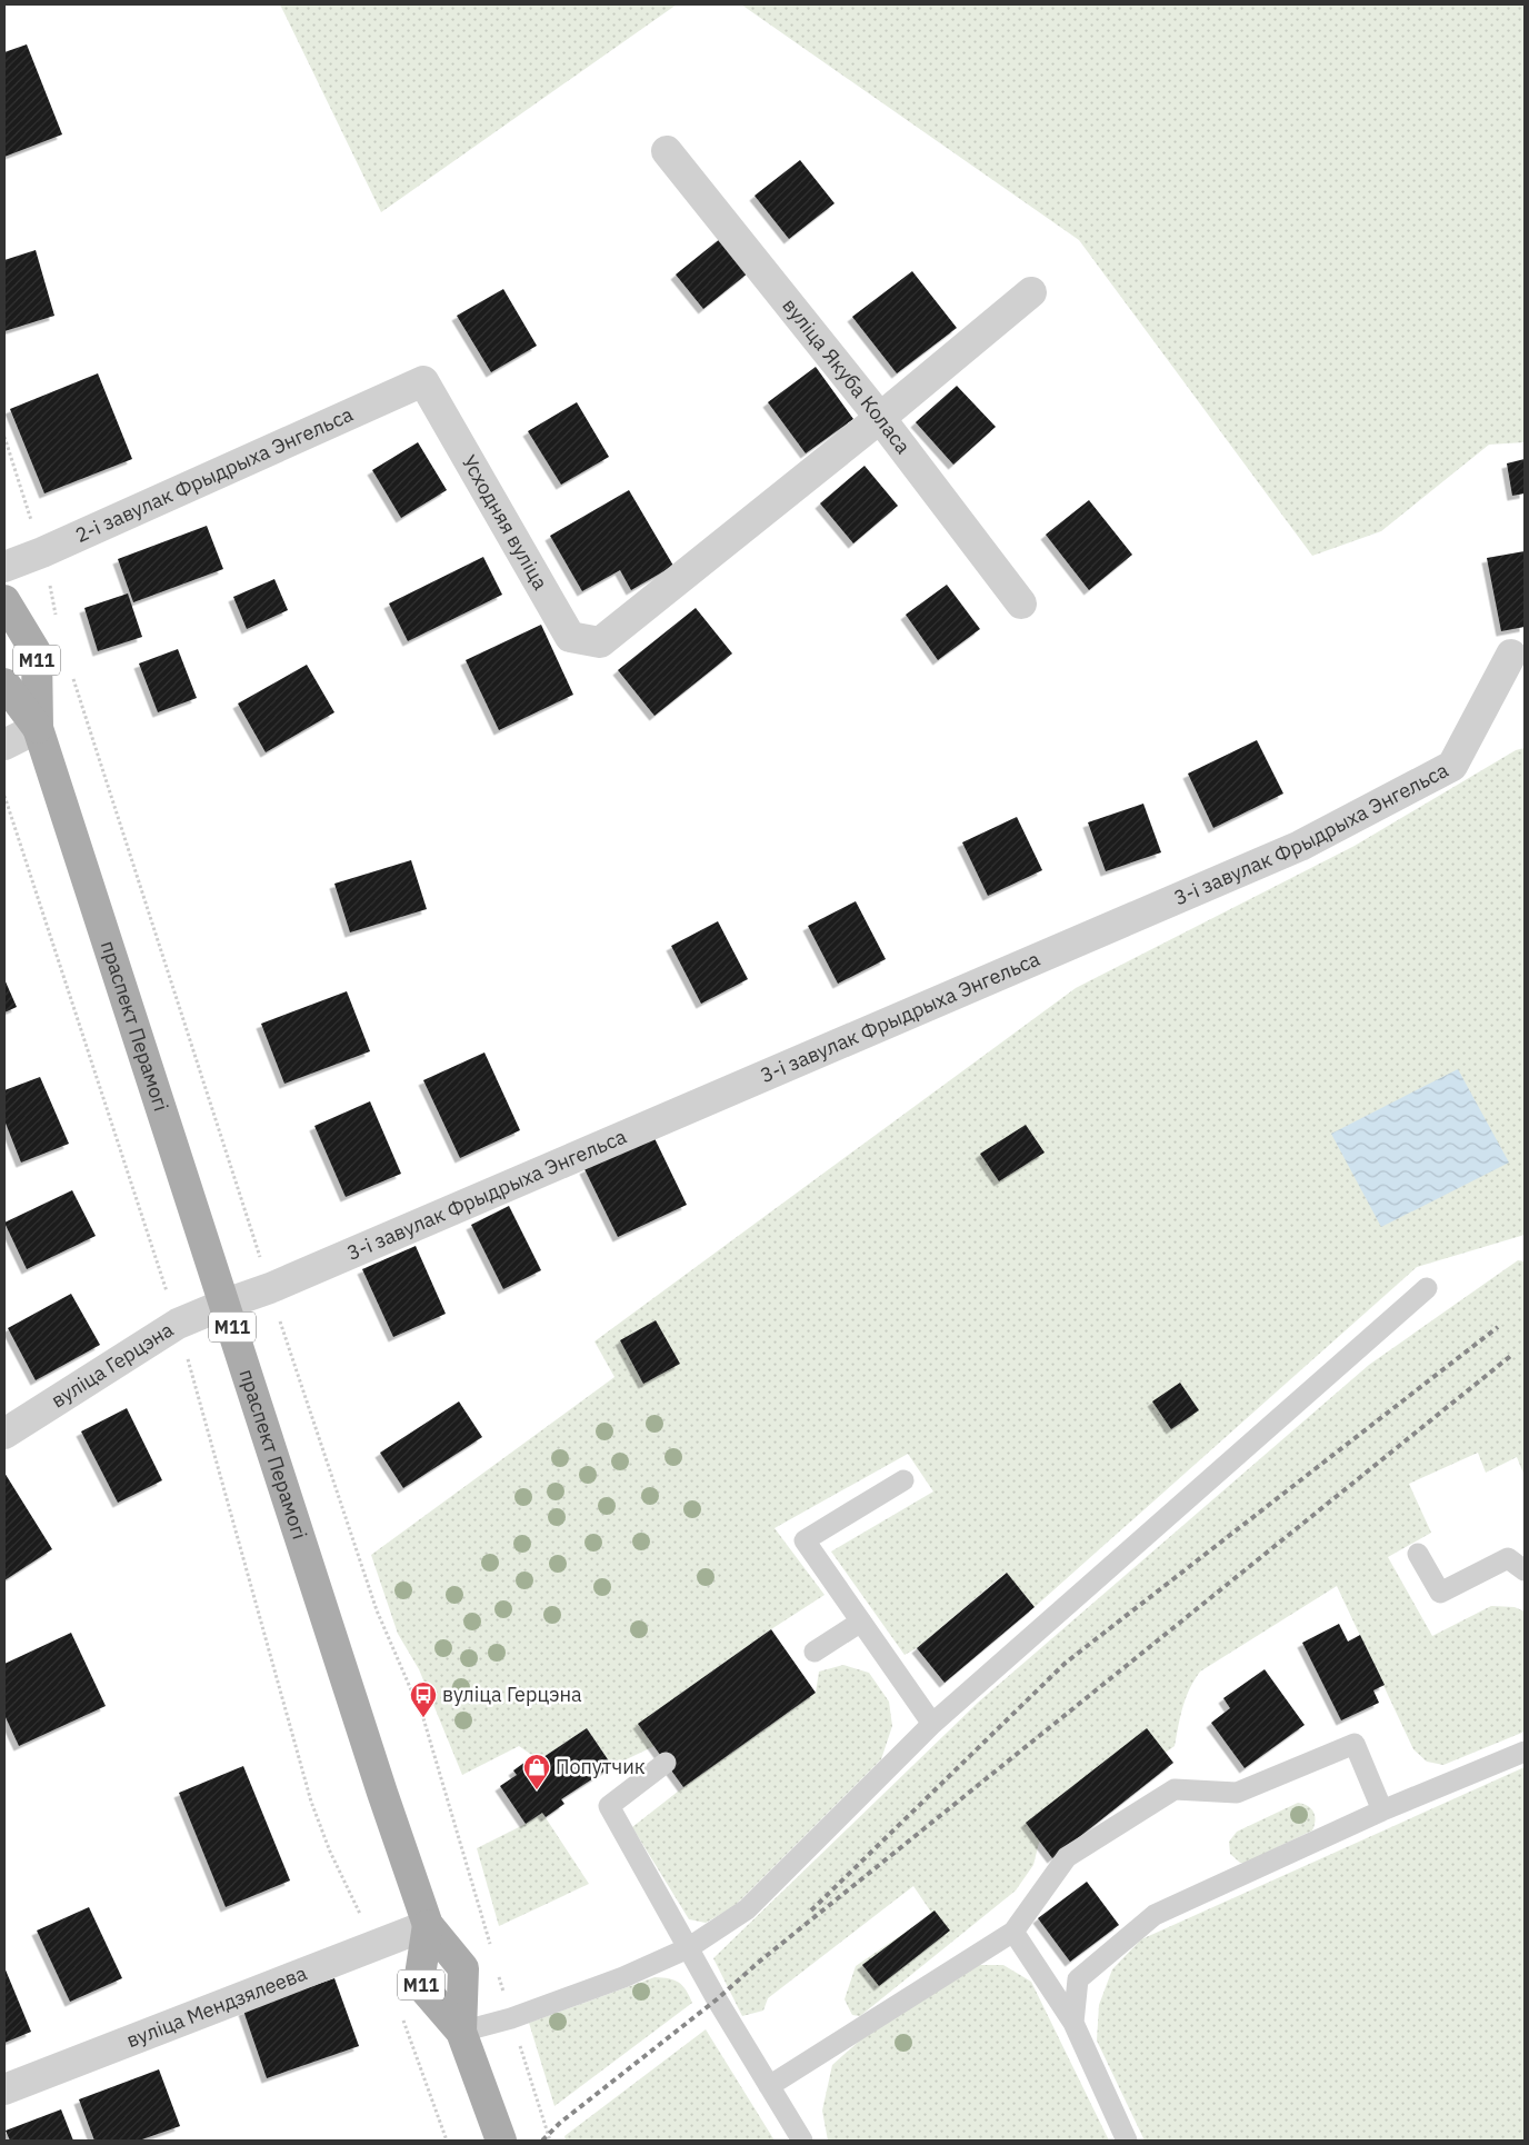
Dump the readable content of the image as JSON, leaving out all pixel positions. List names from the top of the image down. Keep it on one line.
{"streets":{"main road":["М11","праспект Перамогі"],"street":["вуліца Якуба Коласа","2-і завулак Фрыдрыха Энгельса","Усходняя вуліца","3-і завулак Фрыдрыха Энгельса","вуліца Герцэна","вуліца Мендзялеева"]},"crossings":[["вуліца Якуба Коласа","Усходняя вуліца"],["2-і завулак Фрыдрыха Энгельса","Усходняя вуліца"],["3-і завулак Фрыдрыха Энгельса","праспект Перамогі"],["3-і завулак Фрыдрыха Энгельса","вуліца Герцэна"],["праспект Перамогі","вуліца Герцэна"],["праспект Перамогі","вуліца Мендзялеева"]],"places":{"bus stop":["вуліца Герцэна"],"shop":["Попутчик"]}}
